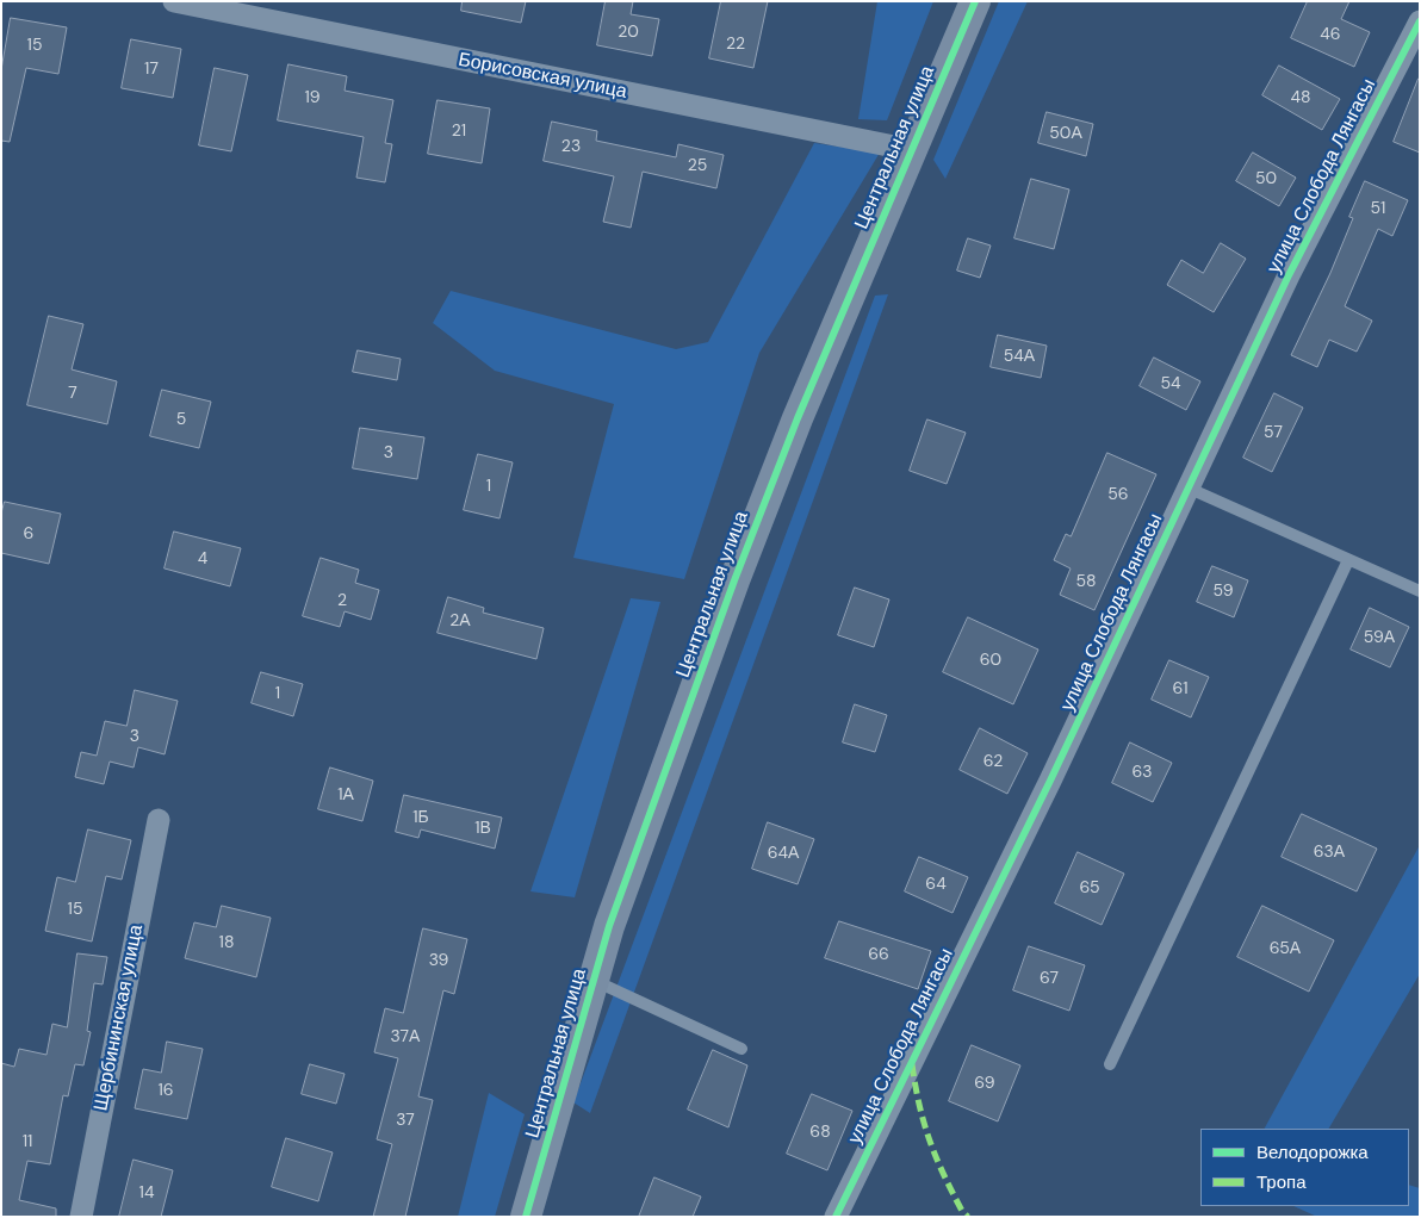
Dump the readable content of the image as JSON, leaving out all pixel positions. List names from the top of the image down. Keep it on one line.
{"streets":{"street":["Борисовская улица","Центральная улица","улица Слобода Лянгасы","Щербининская улица"]},"crossings":[["Борисовская улица","Центральная улица"]],"house_numbers":["20","46","22","15","17","19","48","21","50А","23","25","50","51","54А","54","7","5","57","3","1","56","6","4","58","59","2","2А","59А","60","61","1","3","62","63","1А","1Б","1В","63А","64А","64","65","15","18","65А","66","39","67","37А","69","16","37","68","11","14"],"legend":["Велодорожка","Тропа"]}
